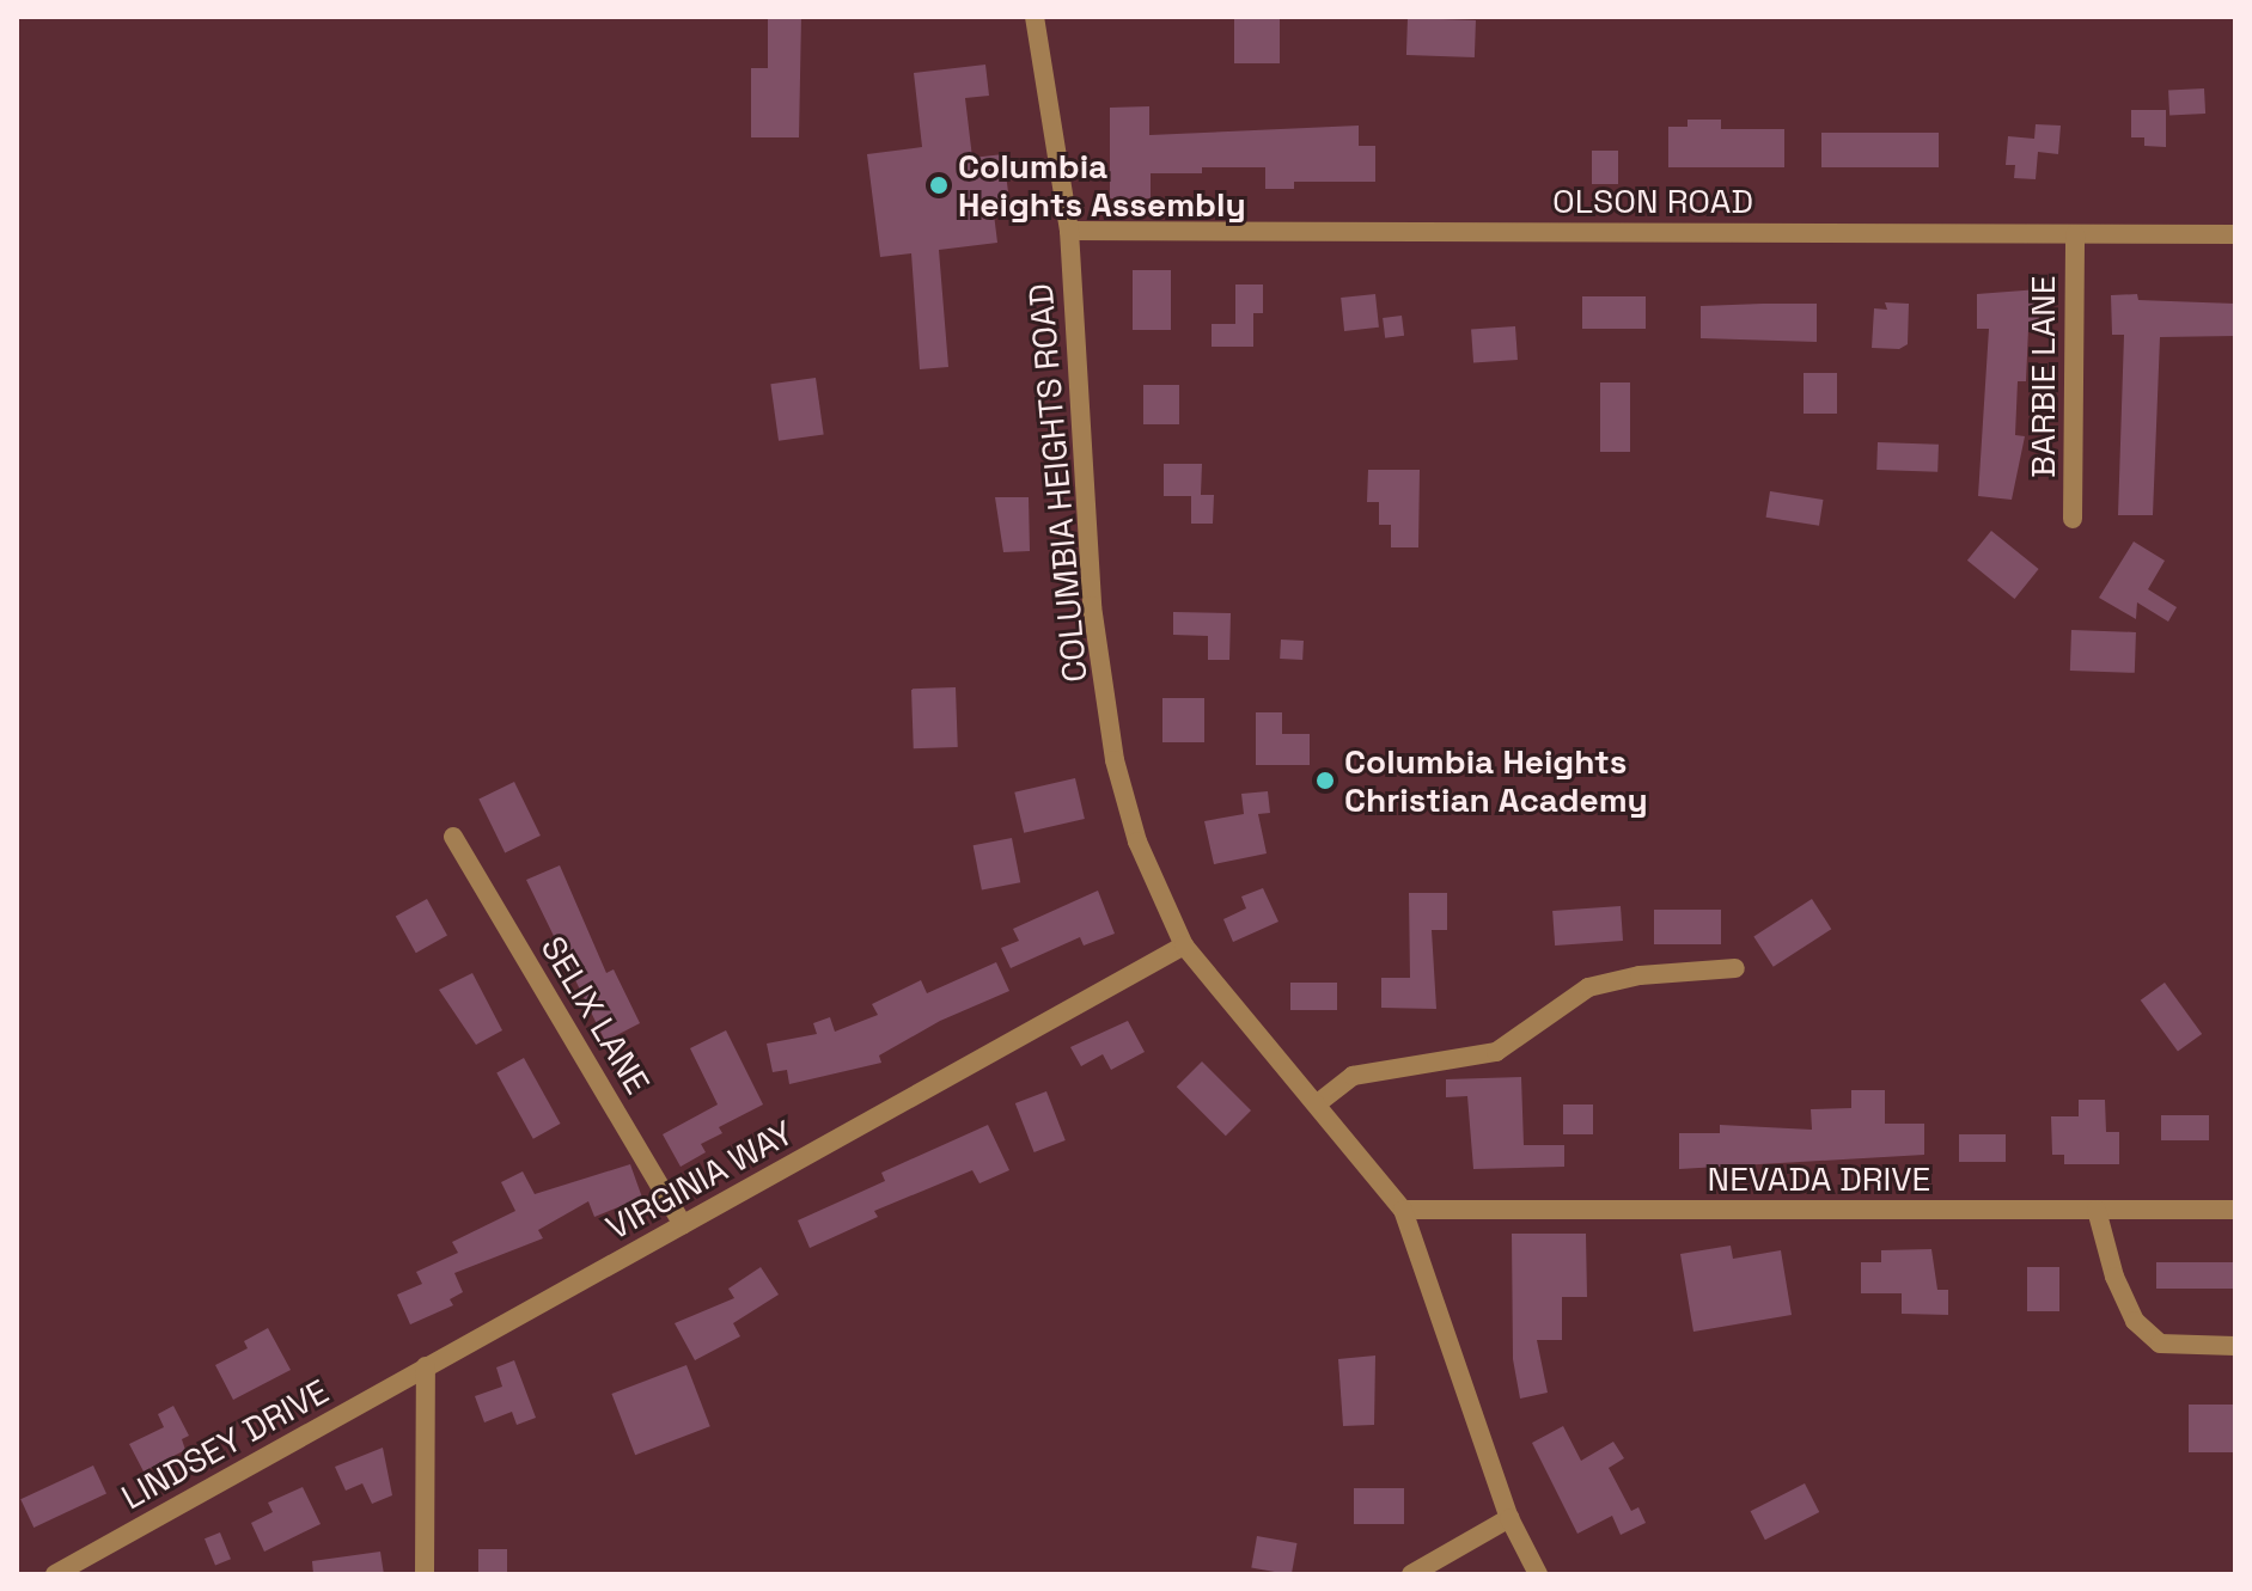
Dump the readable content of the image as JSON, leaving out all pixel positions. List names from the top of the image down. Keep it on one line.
{"streets":{"street":["OLSON ROAD","BARBIE LANE","COLUMBIA HEIGHTS ROAD","SELIX LANE","NEVADA DRIVE","VIRGINIA WAY","LINDSEY DRIVE"]},"crossings":[["OLSON ROAD","BARBIE LANE"],["OLSON ROAD","COLUMBIA HEIGHTS ROAD"],["COLUMBIA HEIGHTS ROAD","NEVADA DRIVE"],["COLUMBIA HEIGHTS ROAD","VIRGINIA WAY"],["SELIX LANE","VIRGINIA WAY"],["VIRGINIA WAY","LINDSEY DRIVE"]],"places":["Columbia Heights Assembly","Columbia Heights Christian Academy"]}
